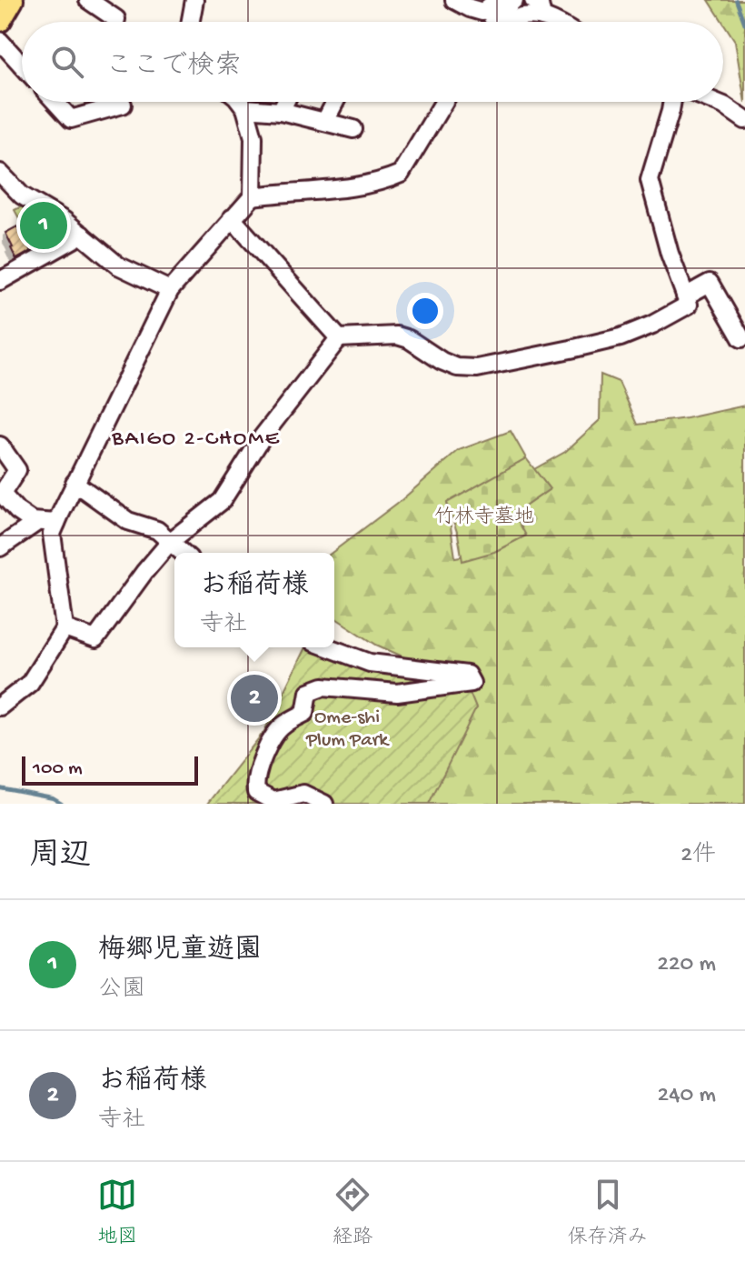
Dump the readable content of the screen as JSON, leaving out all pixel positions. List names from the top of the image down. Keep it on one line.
{"districts":["BAIGO 2-CHOME"],"parks":["竹林寺墓地","Ome-shi Plum Park"],"scale_bar":"100 m","page":{"search":"ここで検索","pins":["1","2"],"popup":["お稲荷様","寺社"],"scale":"100 m","heading":["周辺","2件"],"list":[{"mark":"1","name":"梅郷児童遊園","note":"公園","value":"220 m"},{"mark":"2","name":"お稲荷様","note":"寺社","value":"240 m"}],"nav":["地図","経路","保存済み"]}}
